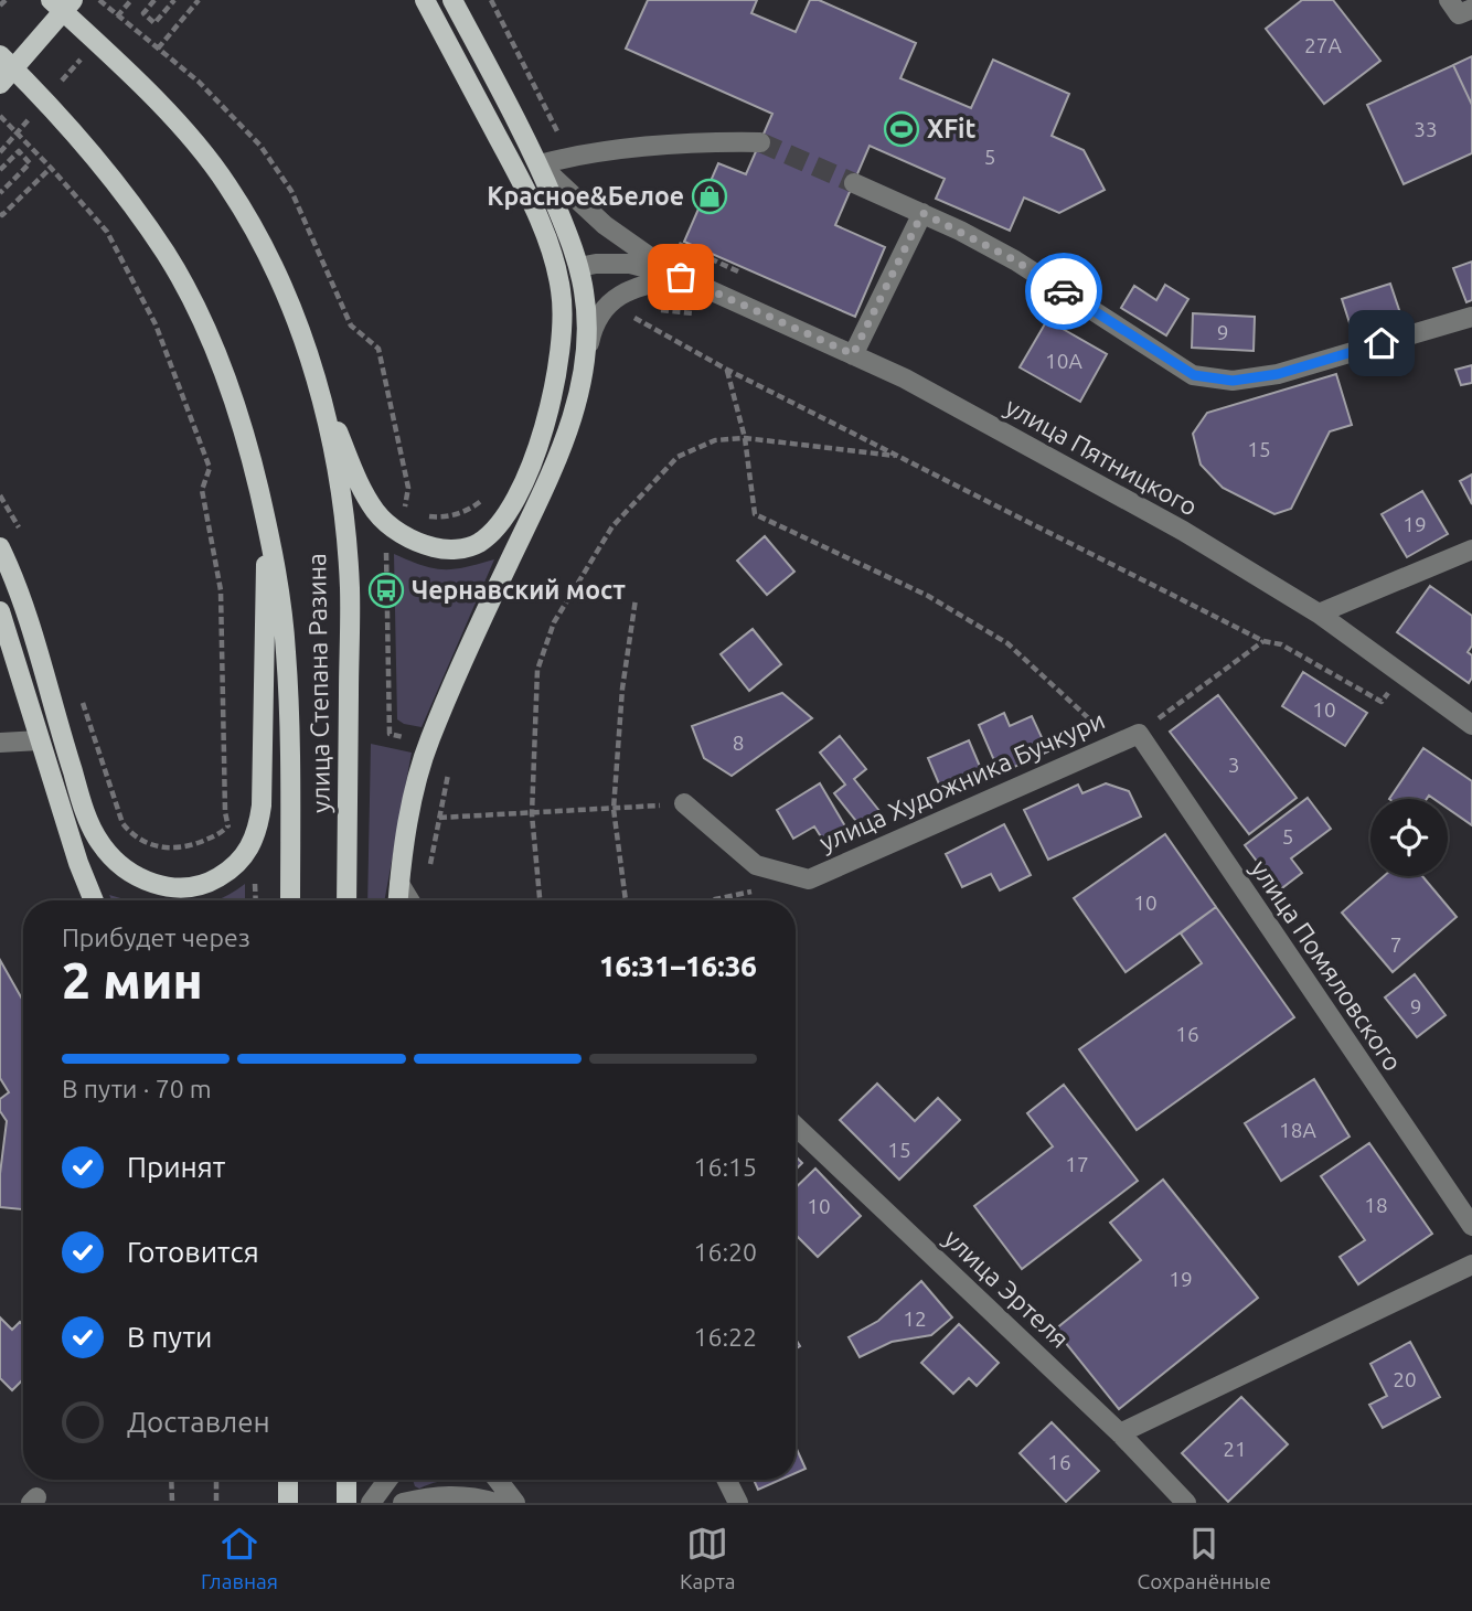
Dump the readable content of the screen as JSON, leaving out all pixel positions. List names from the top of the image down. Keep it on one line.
{"streets":{"main road":["улица Степана Разина"],"street":["улица Пятницкого","улица Художника Бучкури","улица Помяловского","улица Эртеля"]},"crossings":[["улица Художника Бучкури","улица Помяловского"]],"places":{"sports":["XFit"],"shop":["Красное&Белое"],"bus stop":["Чернавский мост"]},"house_numbers":["27А","33","5","9","10А","15","19","10","8","3","5","10","7","9","16","18А","15","17","18","10","19","12","20","21","16"],"page":{"heading":["2 мин","Прибудет через","16:31–16:36"],"bar":"В пути · 70 m","list":[["Принят","16:15"],["Готовится","16:20"],["В пути","16:22"],"Доставлен"],"tabs":["Главная","Карта","Сохранённые"]}}
